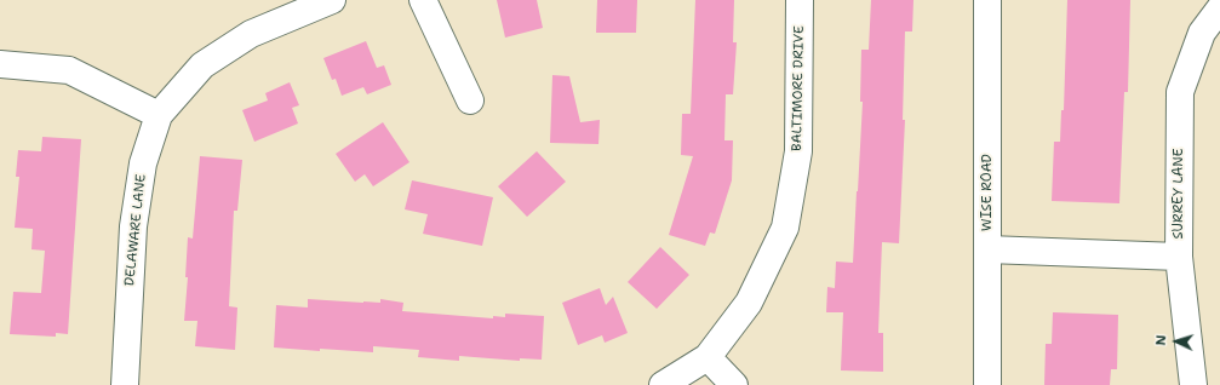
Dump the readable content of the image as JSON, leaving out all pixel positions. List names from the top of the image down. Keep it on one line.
{"streets":{"street":["BALTIMORE DRIVE","WISE ROAD","SURREY LANE","DELAWARE LANE"]},"crossings":[["WISE ROAD","SURREY LANE"]],"north":"left"}
